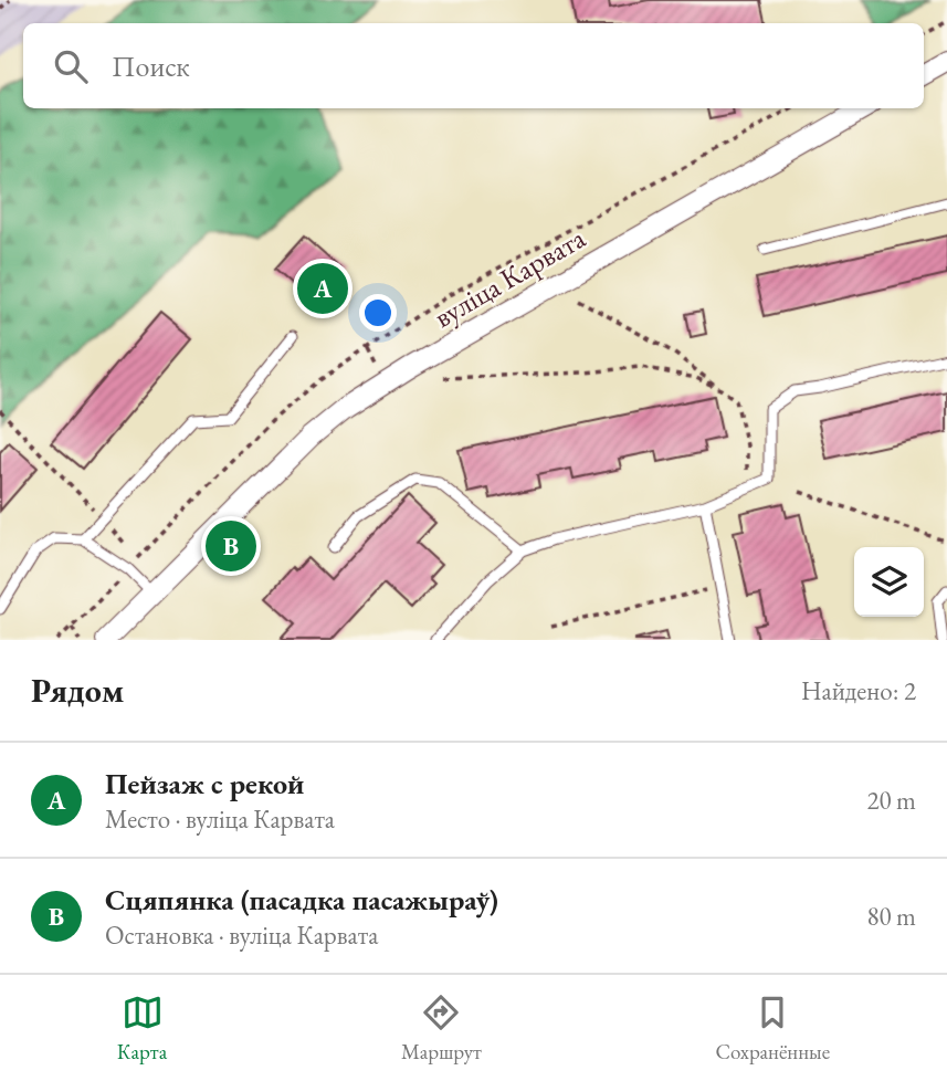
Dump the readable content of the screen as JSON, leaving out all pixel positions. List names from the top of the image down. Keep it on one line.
{"streets":{"street":["вуліца Карвата"]},"page":{"search":"Поиск","pins":["A","B"],"heading":["Рядом","Найдено: 2"],"list":[{"mark":"A","name":"Пейзаж с рекой","note":"Место · вуліца Карвата","value":"20 m"},{"mark":"B","name":"Сцяпянка (пасадка пасажыраў)","note":"Остановка · вуліца Карвата","value":"80 m"}],"nav":["Карта","Маршрут","Сохранённые"]}}
